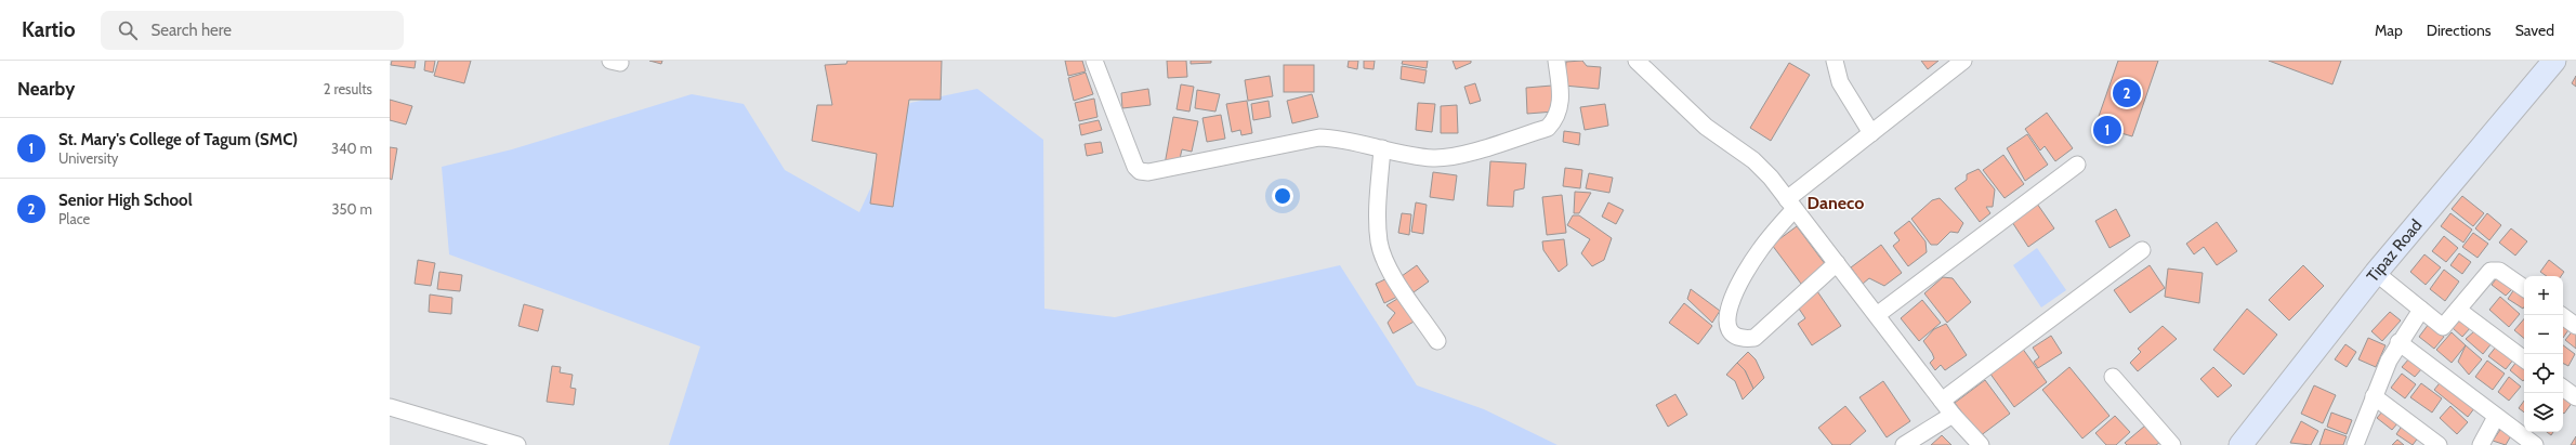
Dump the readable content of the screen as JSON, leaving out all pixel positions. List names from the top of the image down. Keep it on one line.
{"streets":{"street":["Tipaz Road"]},"districts":["Daneco"],"page":{"header":"Kartio","search":"Search here","nav":["Map","Directions","Saved"],"heading":["Nearby","2 results"],"pins":["2","1"],"list":[{"mark":"1","name":"St. Mary's College of Tagum (SMC)","note":"University","value":"340 m"},{"mark":"2","name":"Senior High School","note":"Place","value":"350 m"}],"map_buttons":["+","−"]}}
